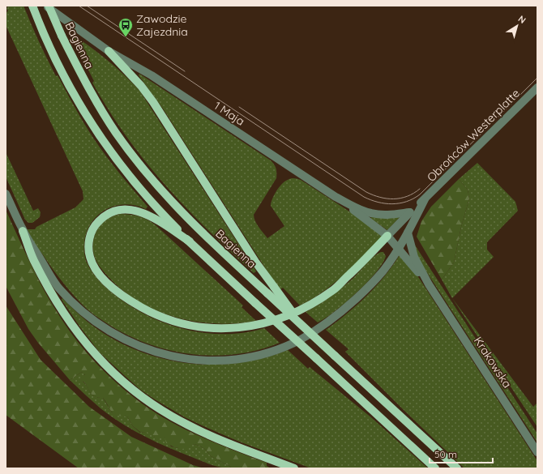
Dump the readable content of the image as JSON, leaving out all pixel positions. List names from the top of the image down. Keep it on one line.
{"streets":{"main road":["Bagienna"],"street":["1 Maja","Obrońców Westerplatte","Krakowska"]},"crossings":[["1 Maja","Obrońców Westerplatte"],["1 Maja","Krakowska"],["Obrońców Westerplatte","Krakowska"]],"places":{"bus stop":["Zawodzie Zajezdnia"]},"scale_bar":"50 m","north":"top right"}
